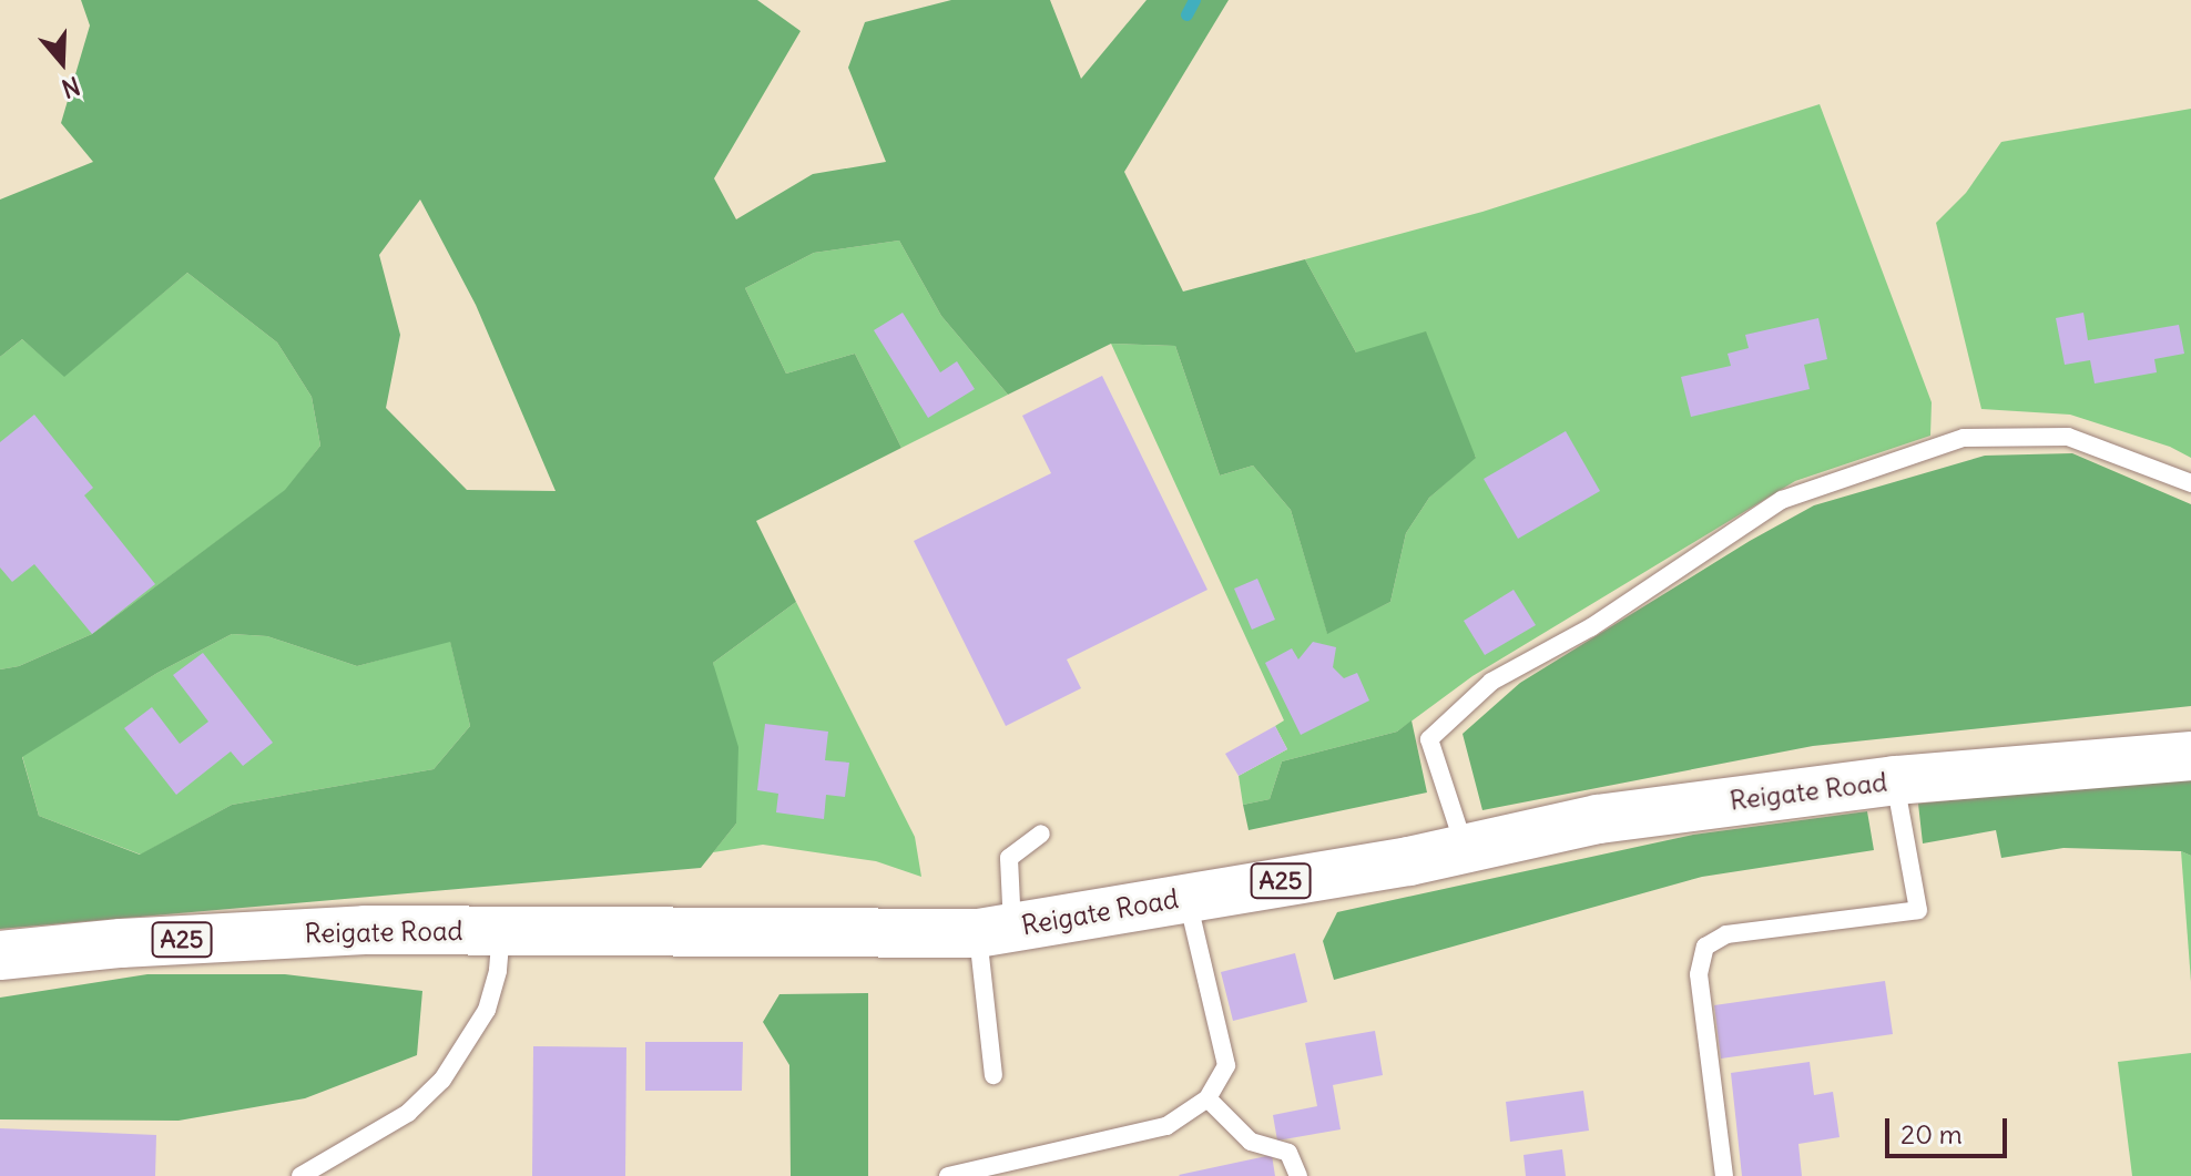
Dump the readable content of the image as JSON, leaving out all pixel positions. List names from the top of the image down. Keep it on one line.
{"streets":{"main road":["Reigate Road","A25"]},"scale_bar":"20 m","north":"bottom"}
